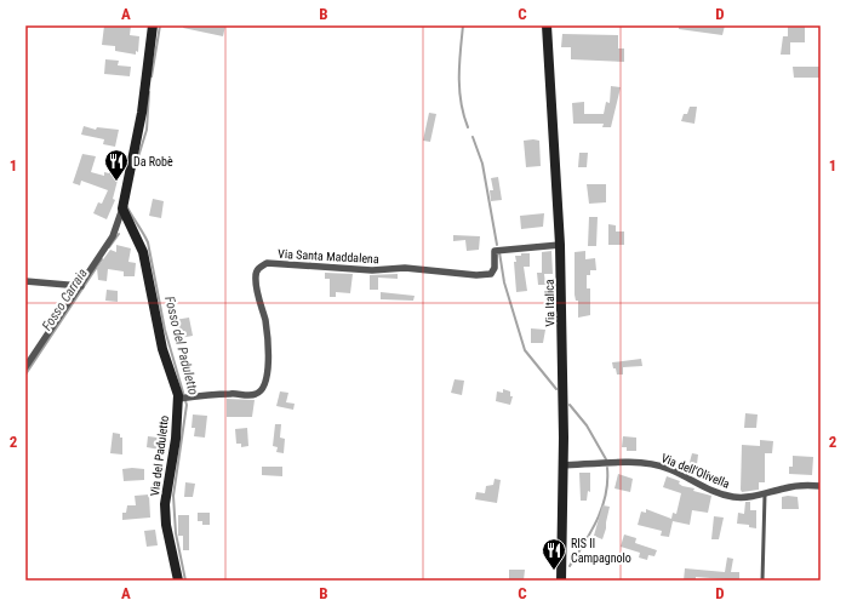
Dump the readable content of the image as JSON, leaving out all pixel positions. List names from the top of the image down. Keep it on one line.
{"streets":{"street":["Via Santa Maddalena","Via Italica","Via del Paduletto","Via dell'Olivella"]},"crossings":[["Via Santa Maddalena","Via Italica"],["Via Santa Maddalena","Via del Paduletto"],["Via Italica","Via dell'Olivella"]],"water":["Fosso Carraia","Fosso del Paduletto"],"places":{"restaurant":["Da Robè","RIS Il Campagnolo"]},"grid":{"columns":["A","B","C","D"],"rows":["1","2"]}}
